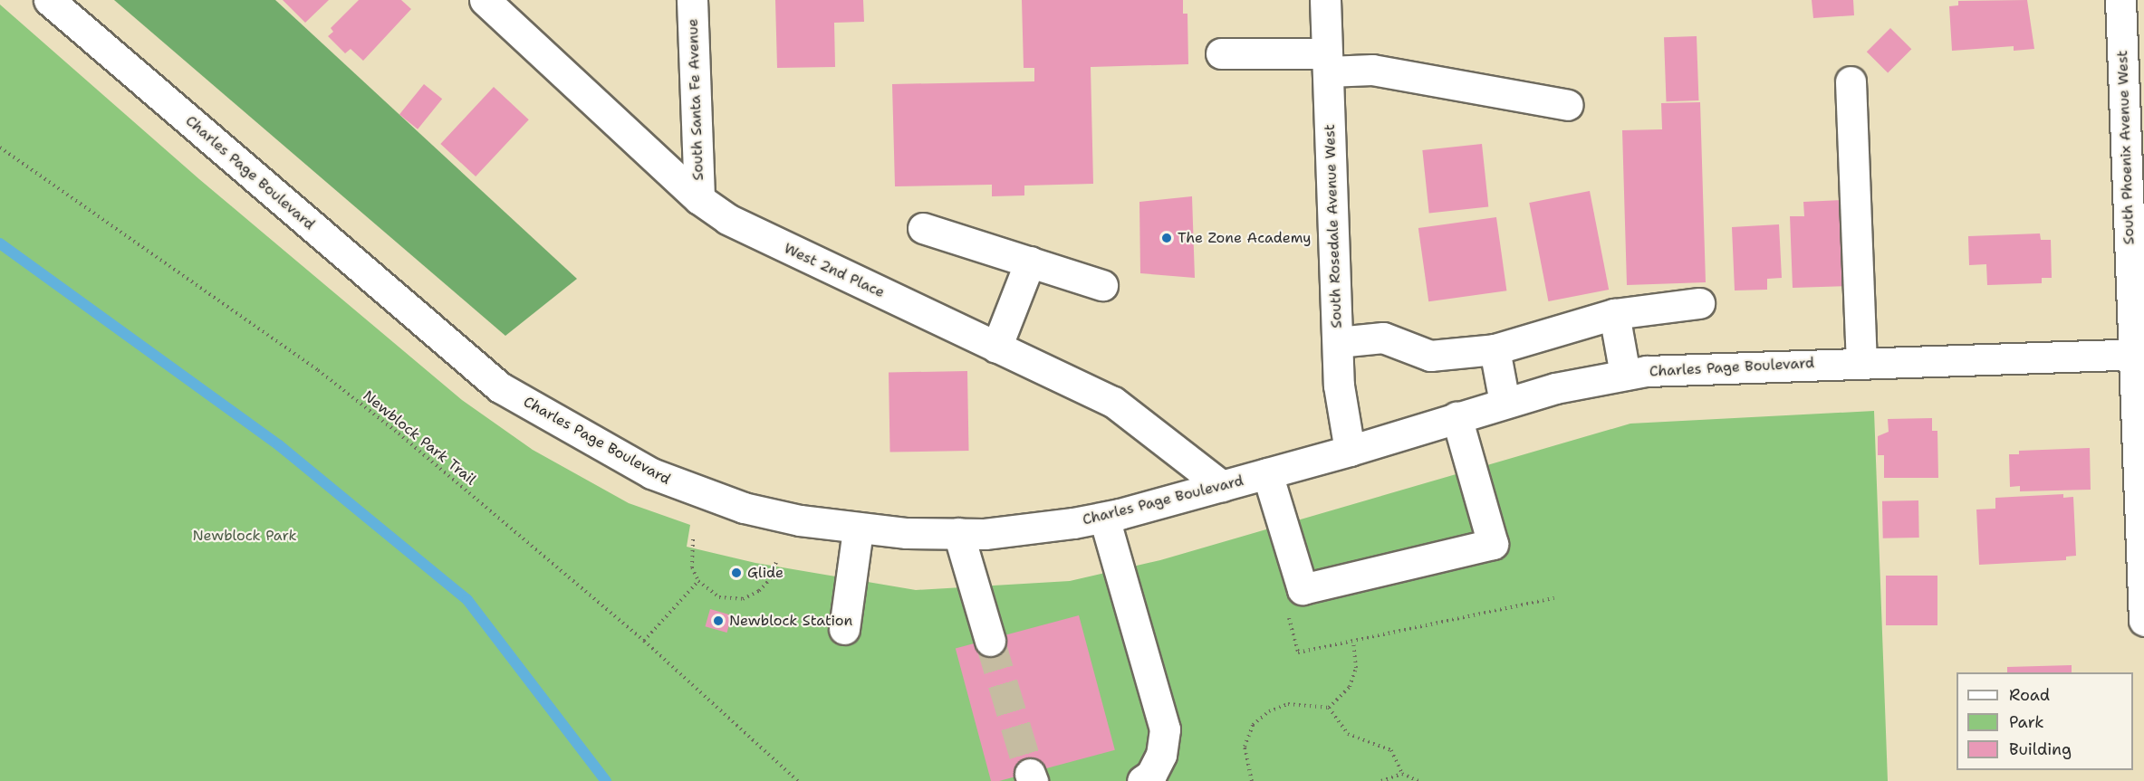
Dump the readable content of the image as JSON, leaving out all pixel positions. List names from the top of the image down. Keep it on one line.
{"streets":{"main road":["South Santa Fe Avenue","South Phoenix Avenue West","Charles Page Boulevard","South Rosedale Avenue West","West 2nd Place"],"path":["Newblock Park Trail"]},"crossings":[["South Santa Fe Avenue","West 2nd Place"],["South Phoenix Avenue West","Charles Page Boulevard"],["Charles Page Boulevard","South Rosedale Avenue West"],["Charles Page Boulevard","West 2nd Place"]],"parks":["Newblock Park"],"places":["The Zone Academy","Glide","Newblock Station"],"legend":["Road","Park","Building"]}
